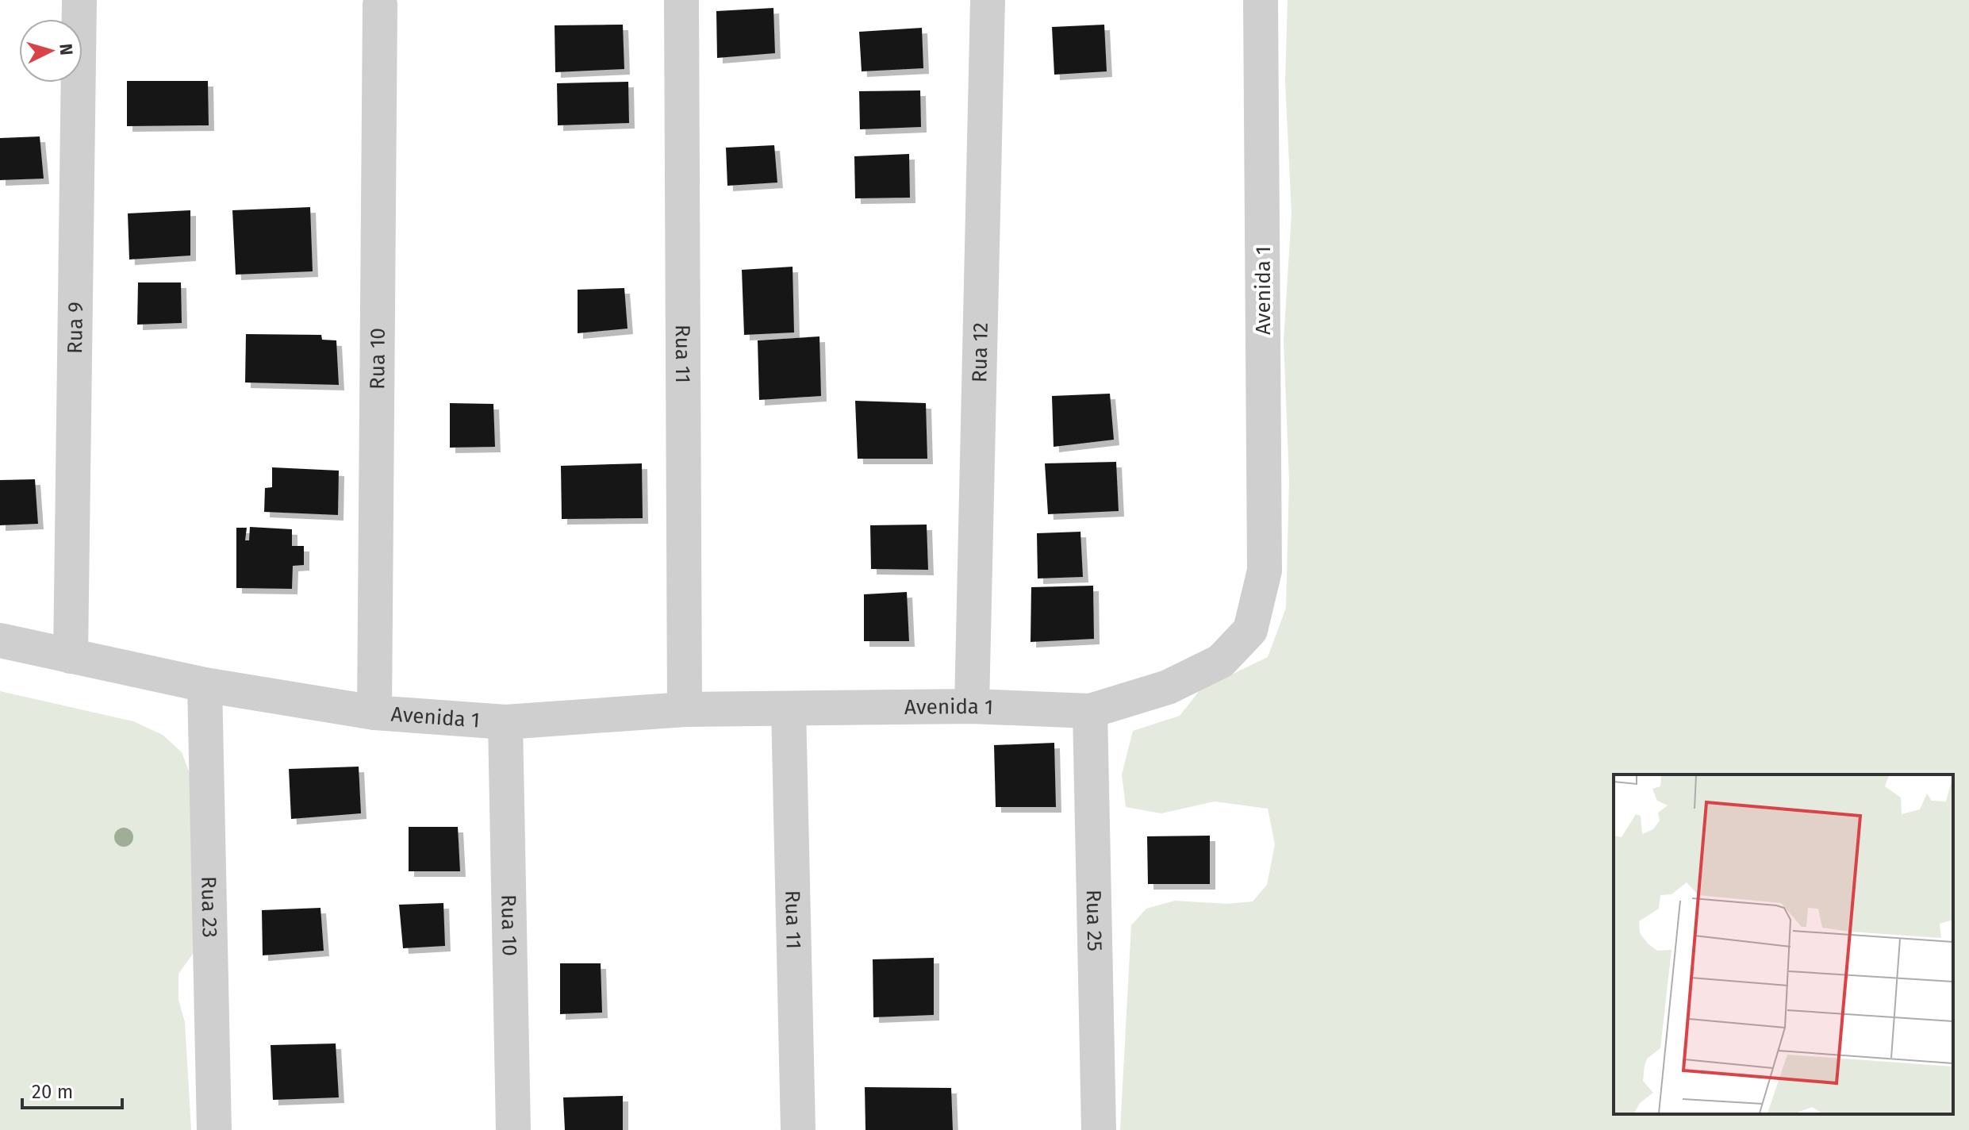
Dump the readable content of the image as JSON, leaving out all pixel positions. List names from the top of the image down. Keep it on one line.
{"streets":{"street":["Avenida 1","Rua 9","Rua 12","Rua 11","Rua 10","Rua 23","Rua 25"]},"crossings":[["Avenida 1","Rua 9"],["Avenida 1","Rua 12"],["Avenida 1","Rua 11"],["Avenida 1","Rua 10"],["Avenida 1","Rua 23"],["Avenida 1","Rua 25"]],"scale_bar":"20 m","north":"right"}
